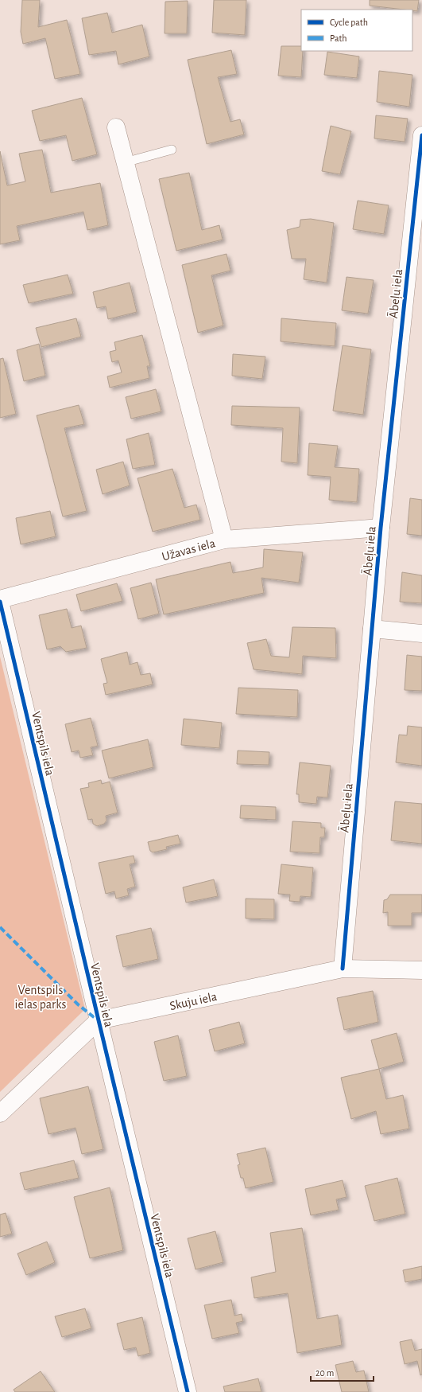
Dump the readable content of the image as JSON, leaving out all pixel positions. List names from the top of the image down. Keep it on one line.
{"streets":{"street":["Ābeļu iela","Užavas iela","Ventspils iela","Skuju iela"]},"crossings":[["Ābeļu iela","Užavas iela"],["Ābeļu iela","Skuju iela"],["Užavas iela","Ventspils iela"],["Ventspils iela","Skuju iela"]],"parks":["Ventspils ielas parks"],"legend":["Cycle path","Path"],"scale_bar":"20 m"}
